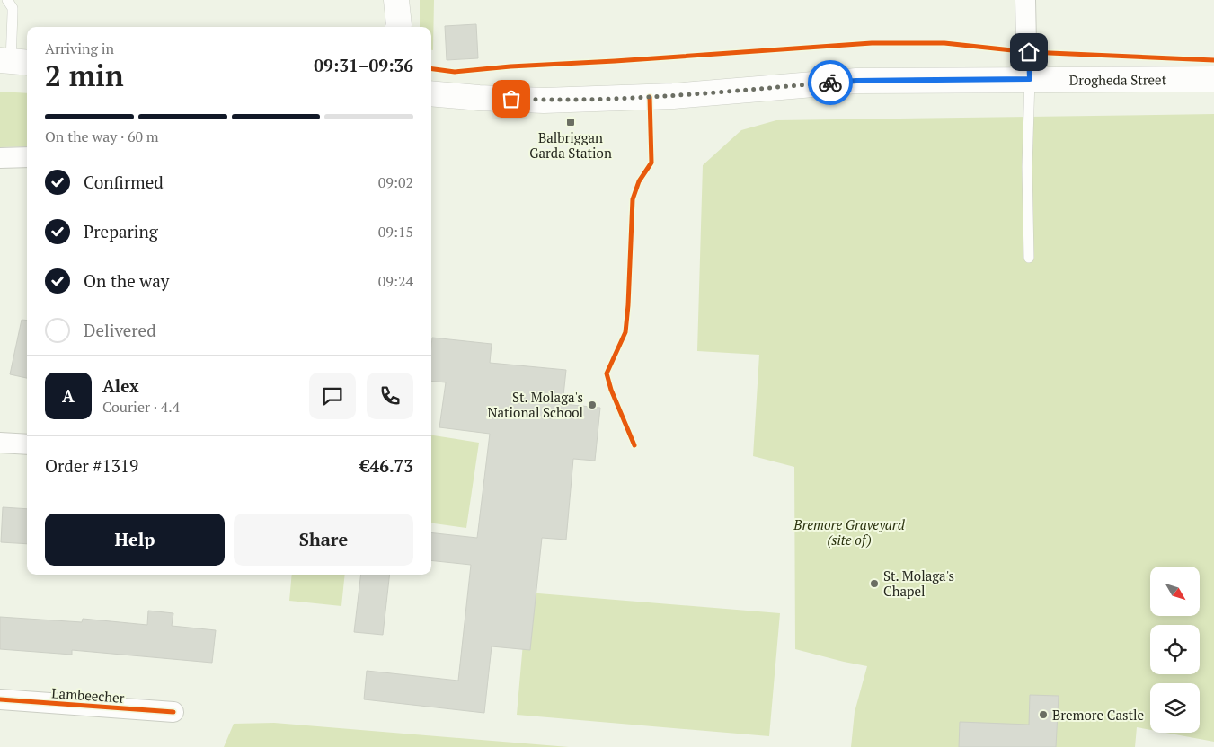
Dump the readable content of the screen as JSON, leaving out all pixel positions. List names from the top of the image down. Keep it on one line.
{"streets":{"main road":["Drogheda Street"],"street":["Lambeecher"]},"parks":["Bremore Graveyard (site of)"],"places":{"transit":["Balbriggan Garda Station"],"other":["St. Molaga's National School","St. Molaga's Chapel","Bremore Castle"]},"north":"bottom right","page":{"heading":["2 min","Arriving in","09:31–09:36"],"panel":["Alex","Courier · 4.4","Order #1319","€46.73"],"bar":"On the way · 60 m","list":[["Confirmed","09:02"],["Preparing","09:15"],["On the way","09:24"],"Delivered"],"round":"A","buttons":["Help","Share"]}}
